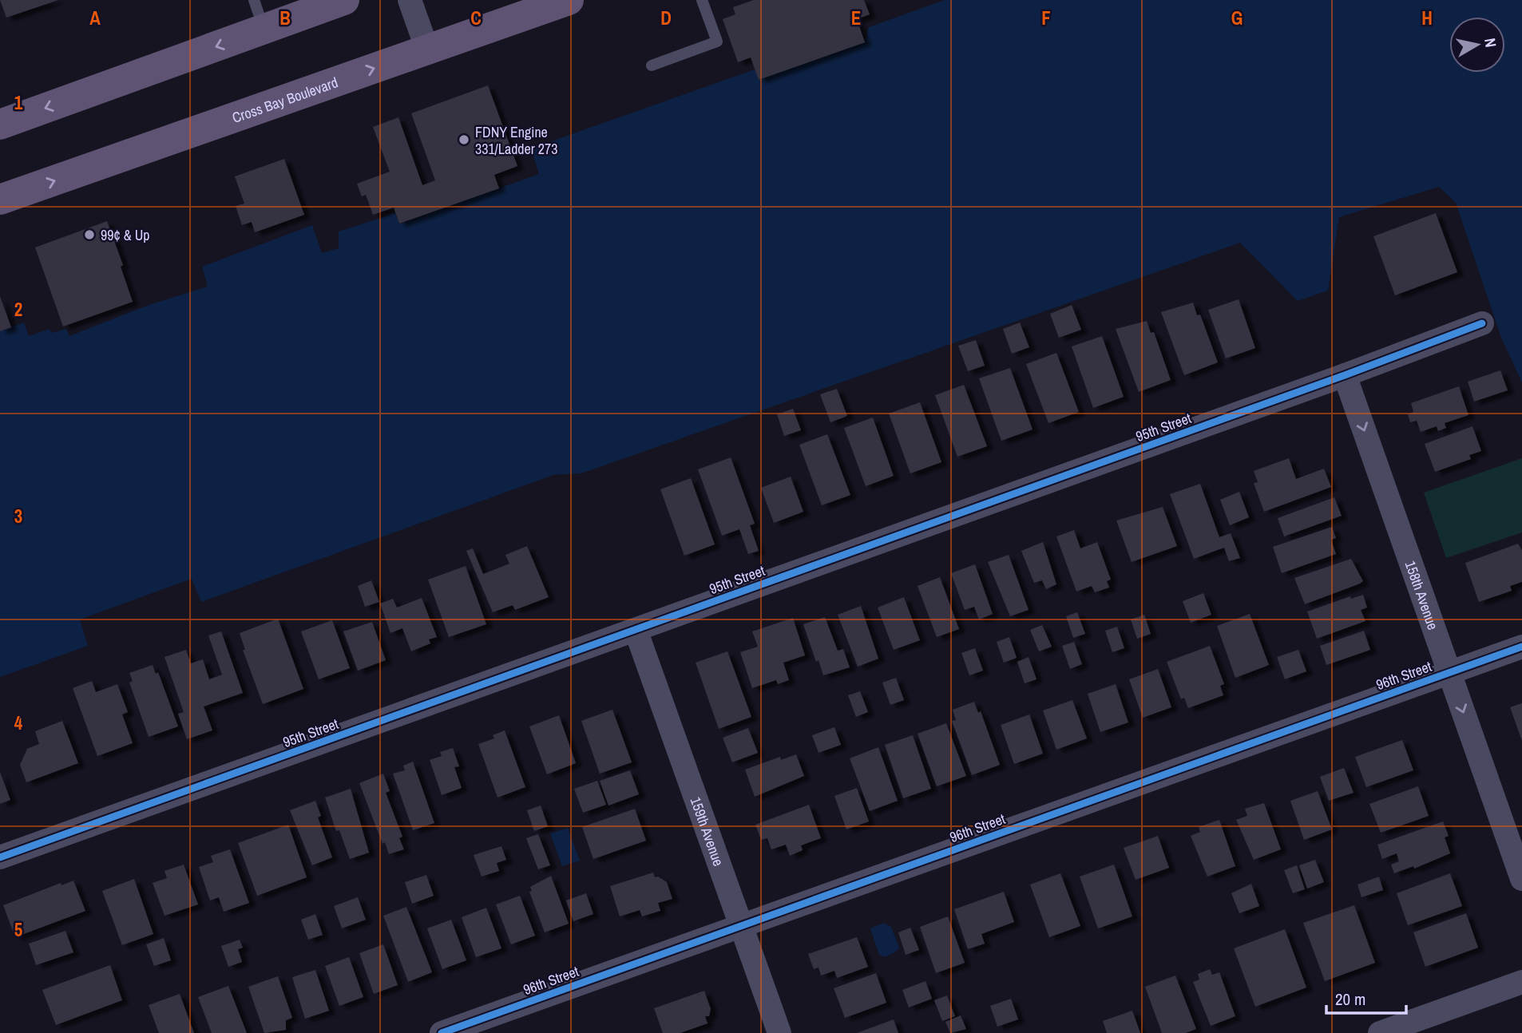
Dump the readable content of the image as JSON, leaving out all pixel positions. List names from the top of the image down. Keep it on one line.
{"streets":{"main road":["Cross Bay Boulevard"],"street":["95th Street","158th Avenue","96th Street","159th Avenue"]},"crossings":[["95th Street","158th Avenue"],["95th Street","159th Avenue"],["158th Avenue","96th Street"],["96th Street","159th Avenue"]],"one_way":["158th Avenue"],"places":["FDNY Engine 331/Ladder 273","99¢ & Up"],"scale_bar":"20 m","north":"right","grid":{"columns":["A","B","C","D","E","F","G","H"],"rows":["1","2","3","4","5"]}}
